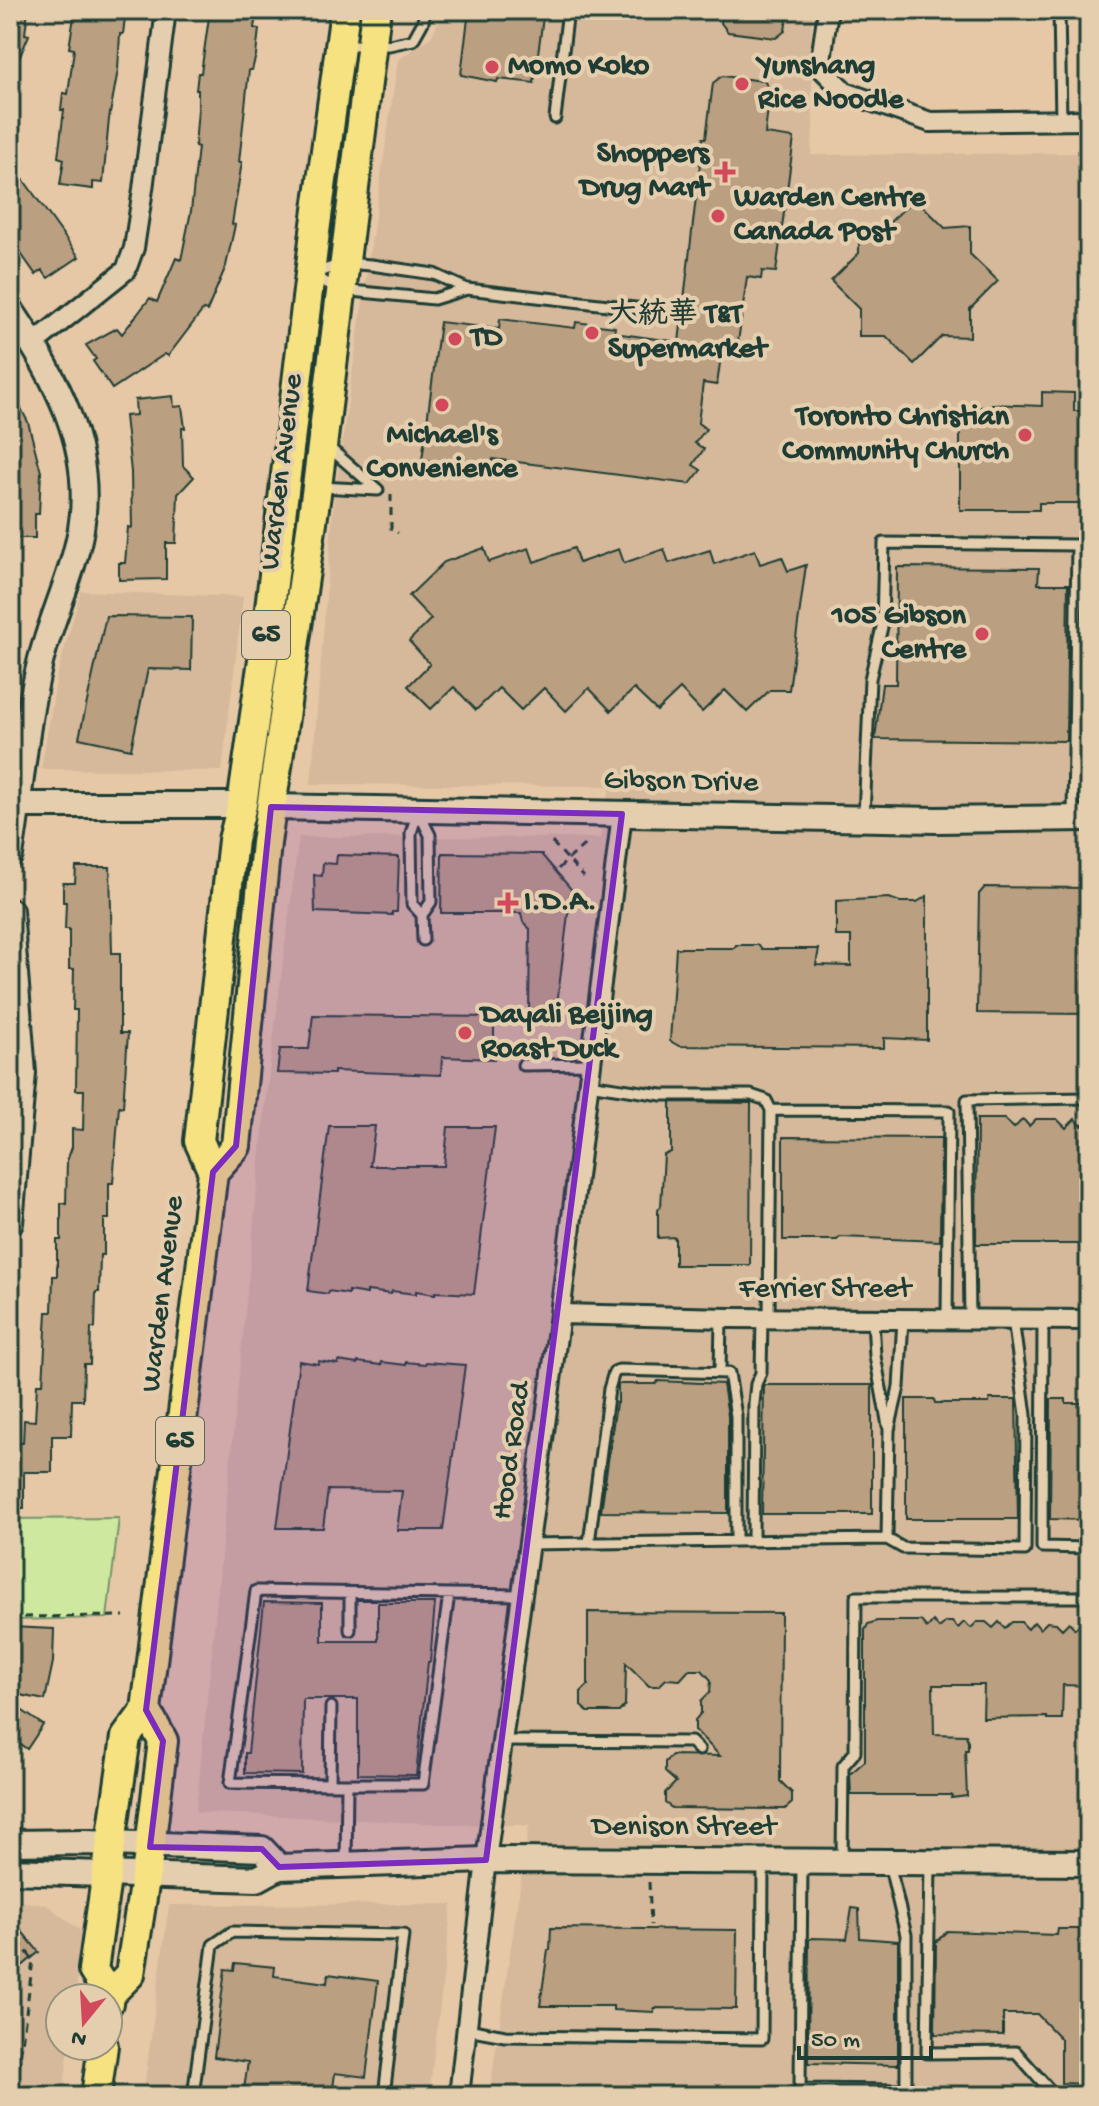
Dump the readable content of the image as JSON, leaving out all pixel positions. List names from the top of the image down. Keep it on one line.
{"streets":{"main road":["Warden Avenue","65"],"street":["Gibson Drive","Ferrier Street","Hood Road","Denison Street"]},"crossings":[["Warden Avenue","Gibson Drive"],["Warden Avenue","Denison Street"],["Gibson Drive","Hood Road"],["Ferrier Street","Hood Road"],["Hood Road","Denison Street"]],"places":{"other":["Momo Koko","Yunshang Rice Noodle","Warden Centre Canada Post","大統華 T&T Supermarket","TD","Michael's Convenience","Toronto Christian Community Church","105 Gibson Centre","Dayali Beijing Roast Duck"],"health":["Shoppers Drug Mart","I.D.A."]},"scale_bar":"50 m","north":"bottom"}
